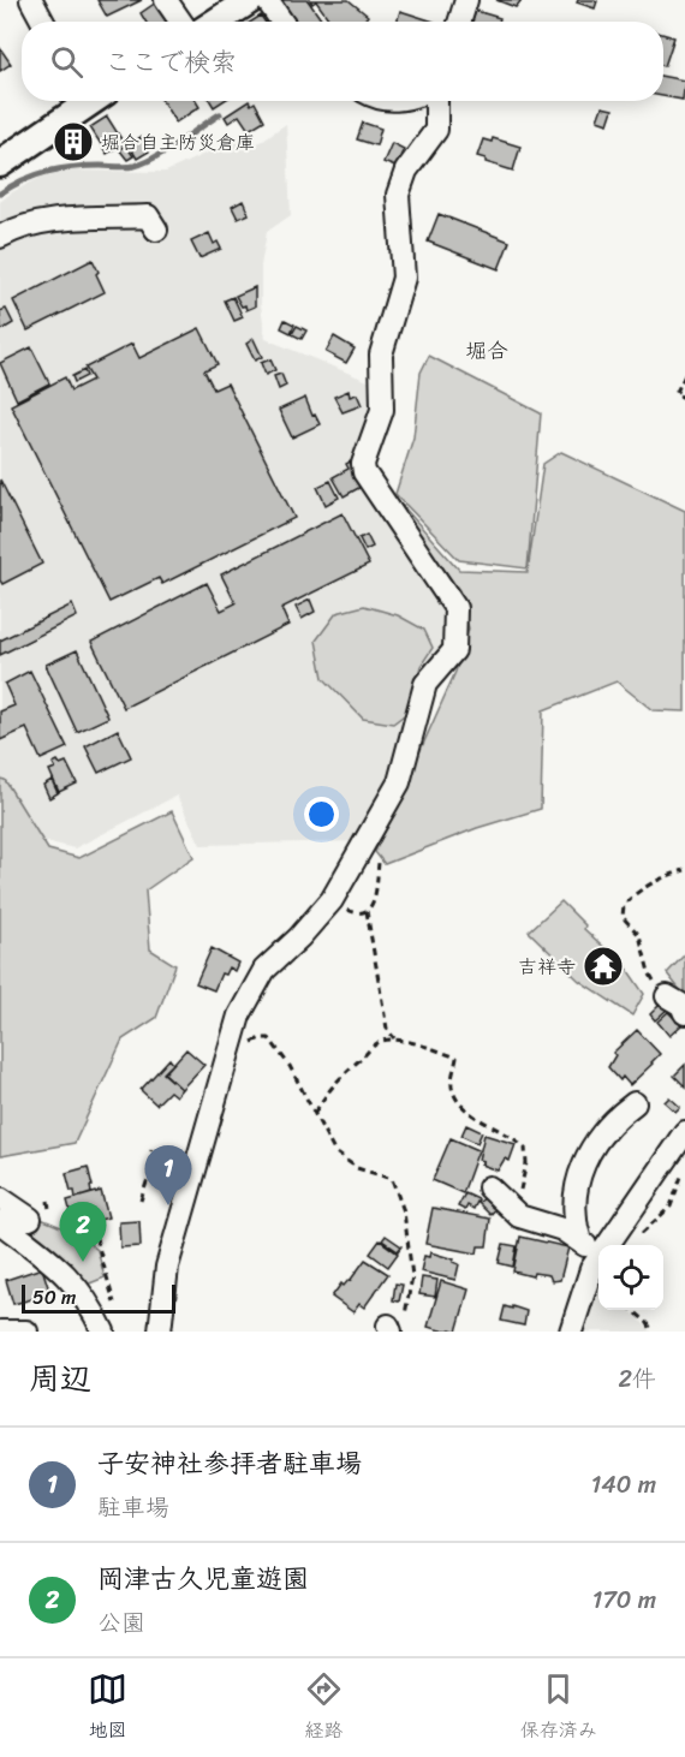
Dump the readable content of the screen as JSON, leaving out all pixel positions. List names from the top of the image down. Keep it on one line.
{"districts":["堀合"],"places":{"building":["堀合自主防災倉庫"],"temple":["吉祥寺"]},"scale_bar":"50 m","page":{"search":"ここで検索","pins":["1","2"],"scale":"50 m","heading":["周辺","2件"],"list":[{"mark":"1","name":"子安神社参拝者駐車場","note":"駐車場","value":"140 m"},{"mark":"2","name":"岡津古久児童遊園","note":"公園","value":"170 m"}],"nav":["地図","経路","保存済み"]}}
